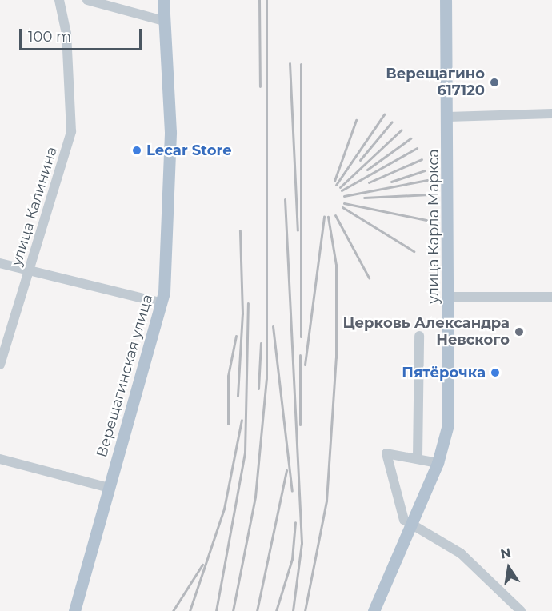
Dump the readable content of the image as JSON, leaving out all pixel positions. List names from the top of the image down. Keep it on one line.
{"streets":{"main road":["улица Карла Маркса","Верещагинская улица"],"street":["улица Калинина"]},"places":["Верещагино 617120","Lecar Store","Церковь Александра Невского","Пятёрочка"],"scale_bar":"100 m","north":"top"}
